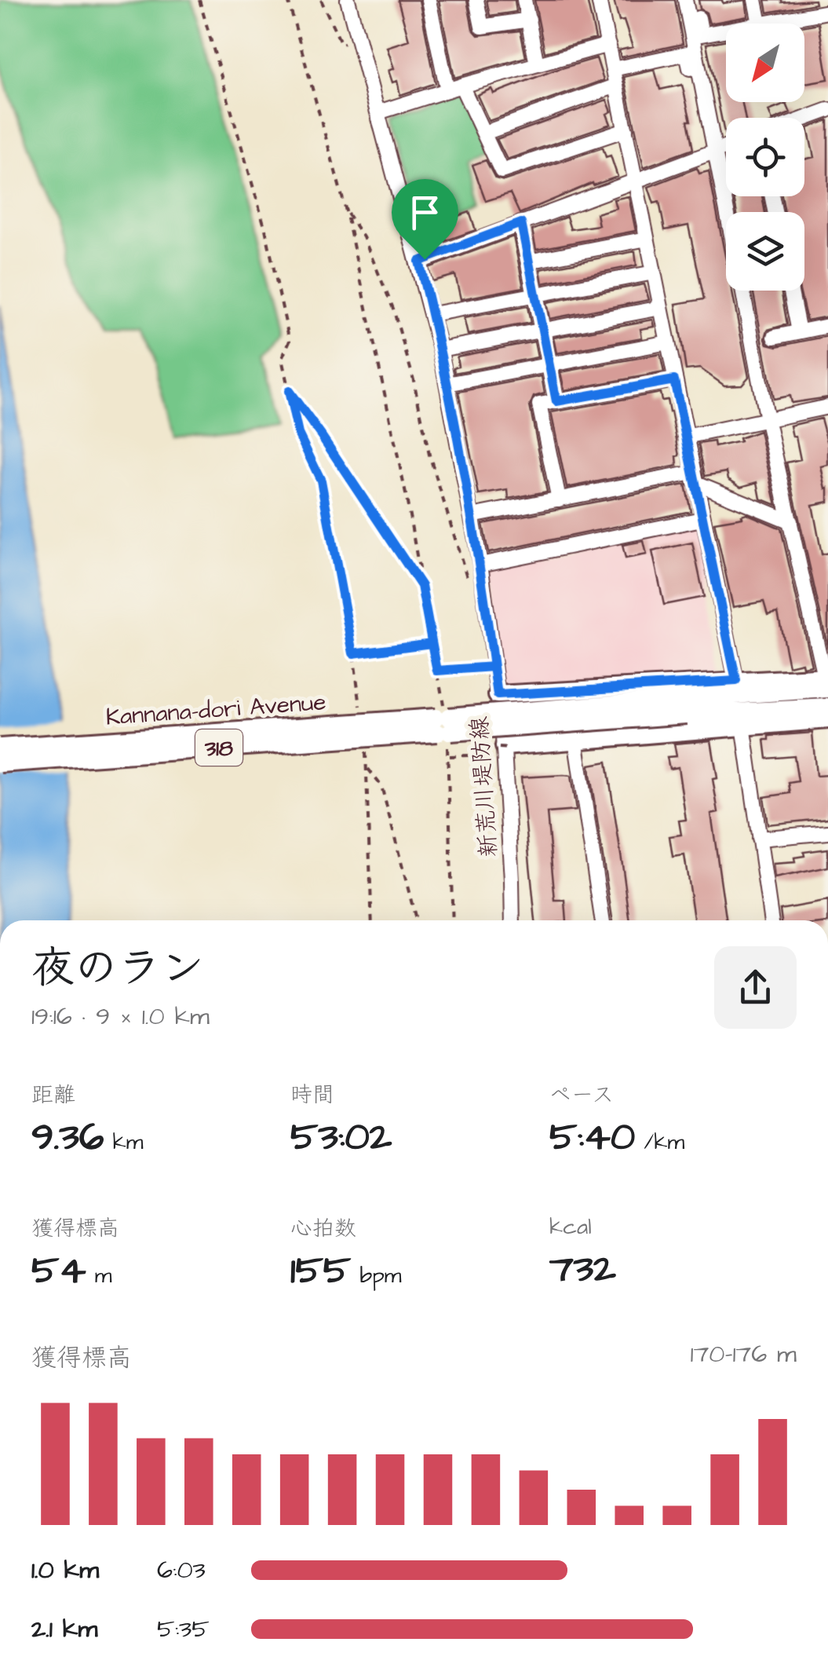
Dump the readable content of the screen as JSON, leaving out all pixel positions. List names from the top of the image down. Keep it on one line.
{"streets":{"main road":["Kannana-dori Avenue","318"],"street":["新荒川堤防線"]},"north":"bottom left","page":{"heading":["夜のラン","19:16 · 9 × 1.0 km"],"stats":[["距離","9.36 km"],["時間","53:02"],["ペース","5:40 /km"],["獲得標高","54 m"],["心拍数","155 bpm"],["kcal","732"]],"chart":["獲得標高","170–176 m"],"list":[{"name":"1.0 km","note":"6:03"},{"name":"2.1 km","note":"5:35"}]}}
